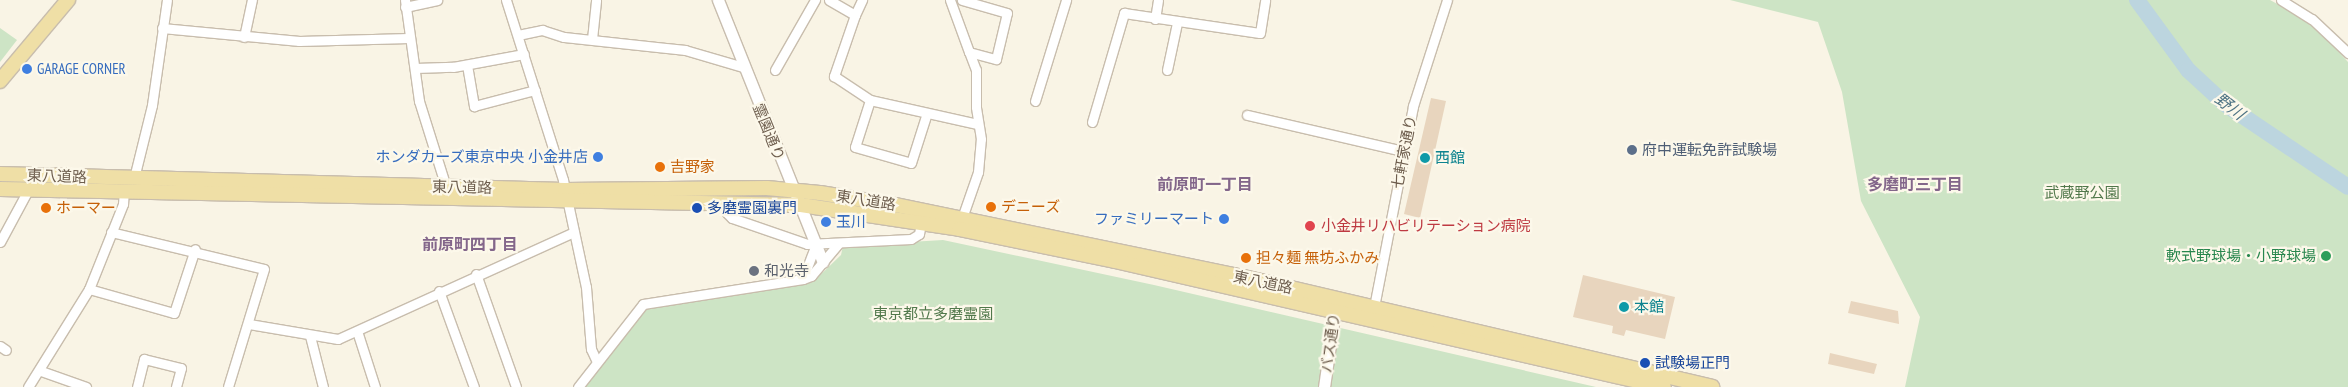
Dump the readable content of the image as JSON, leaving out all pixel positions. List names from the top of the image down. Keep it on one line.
{"streets":{"main road":["東八道路"],"street":["霊園通り","七軒家通り","バス通り"]},"crossings":[["霊園通り","東八道路"],["七軒家通り","東八道路"],["東八道路","バス通り"]],"districts":["前原町一丁目","多磨町三丁目","前原町四丁目"],"water":["野川"],"parks":["武蔵野公園","東京都立多磨霊園"],"places":["GARAGE CORNER","府中運転免許試験場","ホンダカーズ東京中央 小金井店","西館","吉野家","デニーズ","ホーマー","多磨霊園裏門","ファミリーマート","玉川","小金井リハビリテーション病院","軟式野球場・小野球場","担々麺 無坊ふかみ","和光寺","本館","試験場正門"]}
